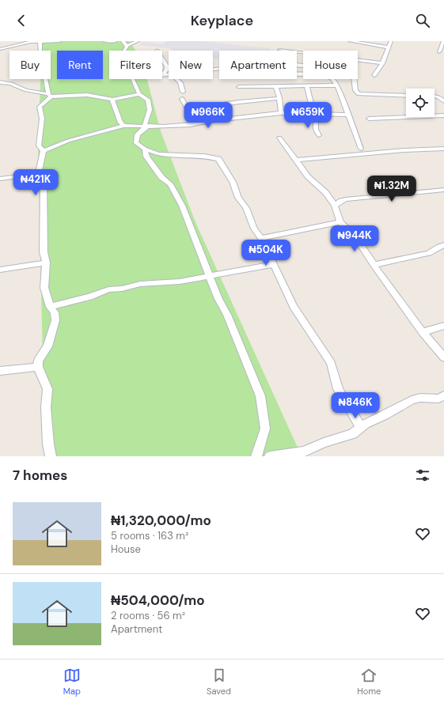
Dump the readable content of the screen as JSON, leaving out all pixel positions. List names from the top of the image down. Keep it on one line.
{"page":{"header":"Keyplace","chip":["Buy","Rent","Filters","New","Apartment","House"],"price":["₦966K","₦659K","₦421K","₦1.32M","₦944K","₦504K","₦846K"],"heading":"7 homes","list":[{"name":"₦1,320,000/mo","note":"5 rooms · 163 m² · House"},{"name":"₦504,000/mo","note":"2 rooms · 56 m² · Apartment"}],"tabs":["Map","Saved","Home"]}}
